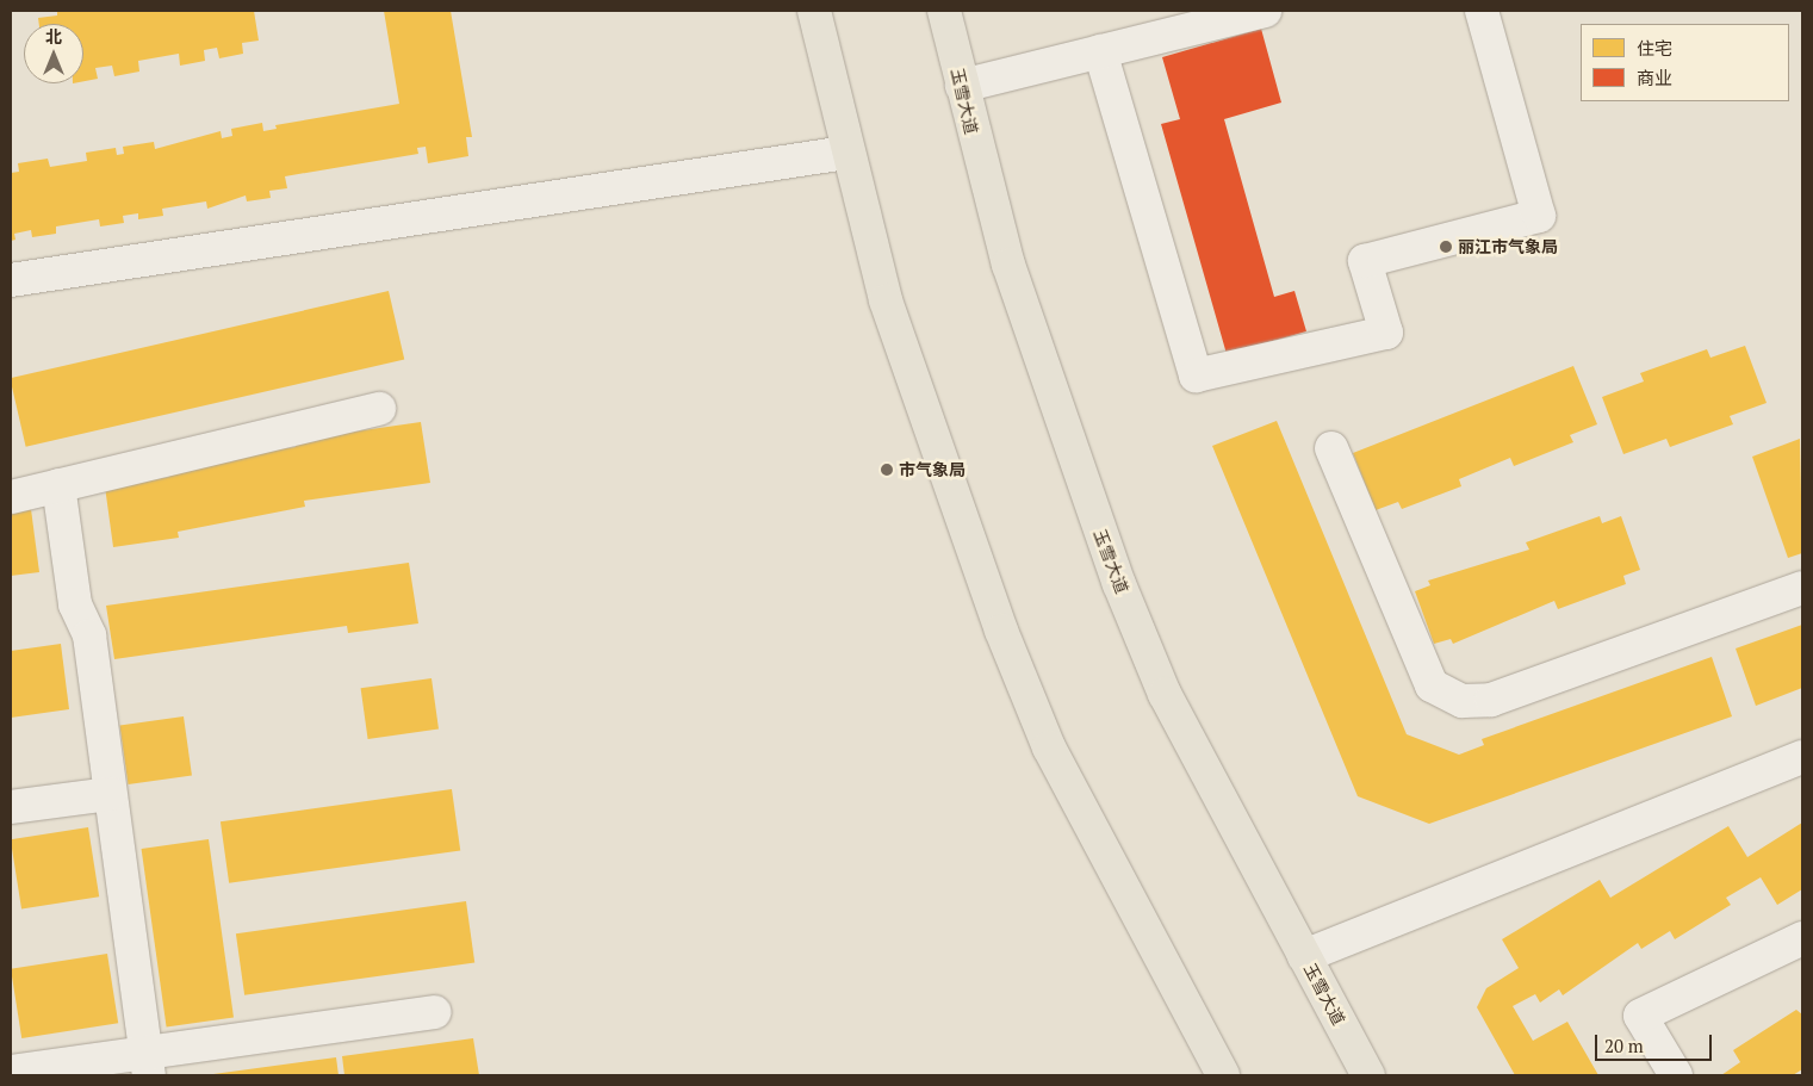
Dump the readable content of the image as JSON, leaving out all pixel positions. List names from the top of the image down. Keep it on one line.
{"streets":{"main road":["玉雪大道"]},"places":["丽江市气象局","市气象局"],"legend":["住宅","商业"],"scale_bar":"20 m","north":"top"}
